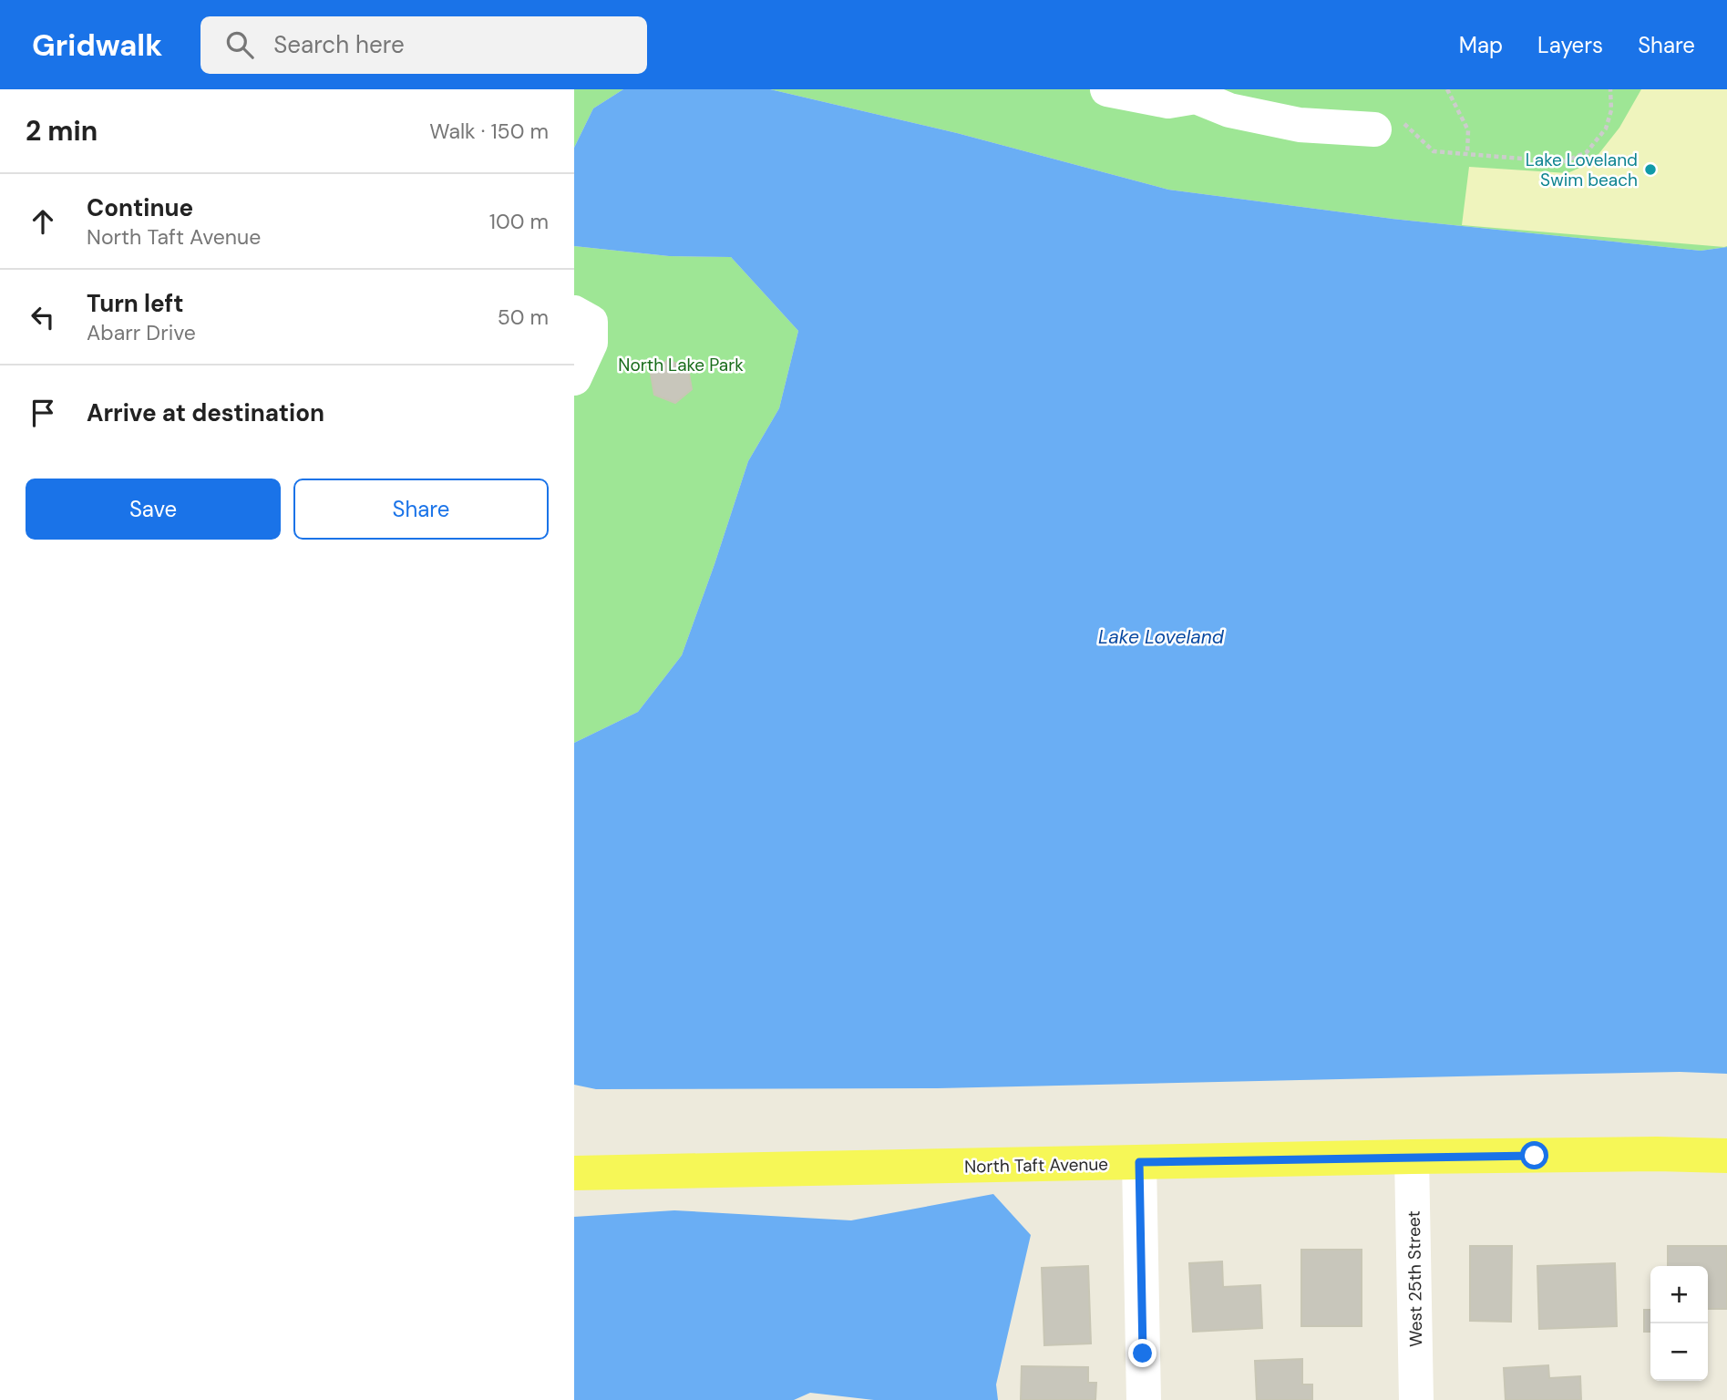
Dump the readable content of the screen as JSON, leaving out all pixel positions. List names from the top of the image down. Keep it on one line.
{"streets":{"main road":["North Taft Avenue"],"street":["West 25th Street"]},"crossings":[["North Taft Avenue","West 25th Street"]],"water":["Lake Loveland"],"parks":["North Lake Park"],"places":["Lake Loveland Swim beach"],"page":{"header":"Gridwalk","search":"Search here","nav":["Map","Layers","Share"],"heading":["2 min","Walk · 150 m"],"list":[["Continue","North Taft Avenue","100 m"],["Turn left","Abarr Drive","50 m"],"Arrive at destination"],"buttons":["Save","Share"],"map_buttons":["+","−"]}}
